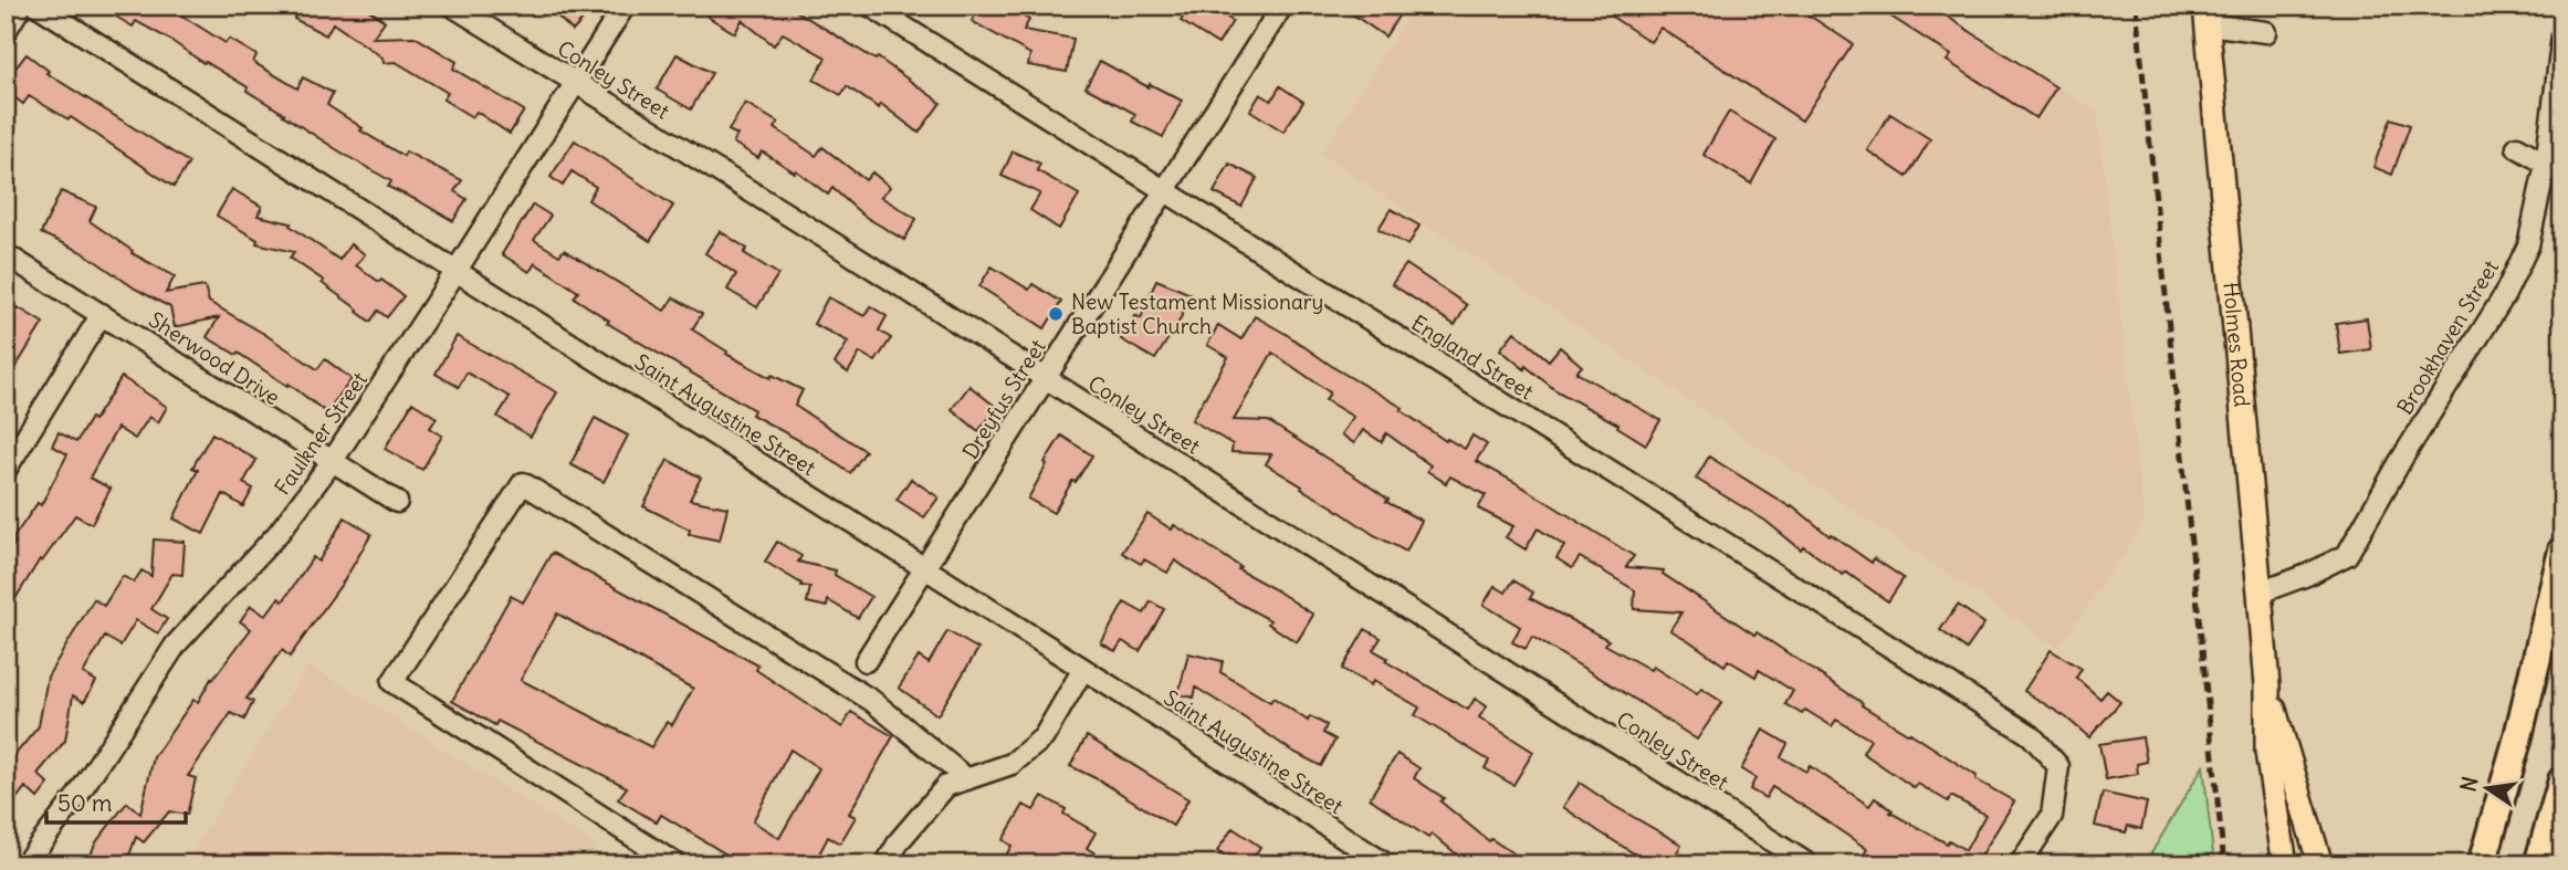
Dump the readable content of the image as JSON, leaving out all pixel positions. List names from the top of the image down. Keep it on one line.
{"streets":{"main road":["Holmes Road"],"street":["Conley Street","Brookhaven Street","England Street","Sherwood Drive","Dreyfus Street","Saint Augustine Street","Faulkner Street"]},"crossings":[["Conley Street","Dreyfus Street"],["Conley Street","Faulkner Street"],["Brookhaven Street","Holmes Road"],["England Street","Dreyfus Street"],["Sherwood Drive","Faulkner Street"],["Dreyfus Street","Saint Augustine Street"],["Saint Augustine Street","Faulkner Street"]],"places":["New Testament Missionary Baptist Church"],"scale_bar":"50 m","north":"left"}
